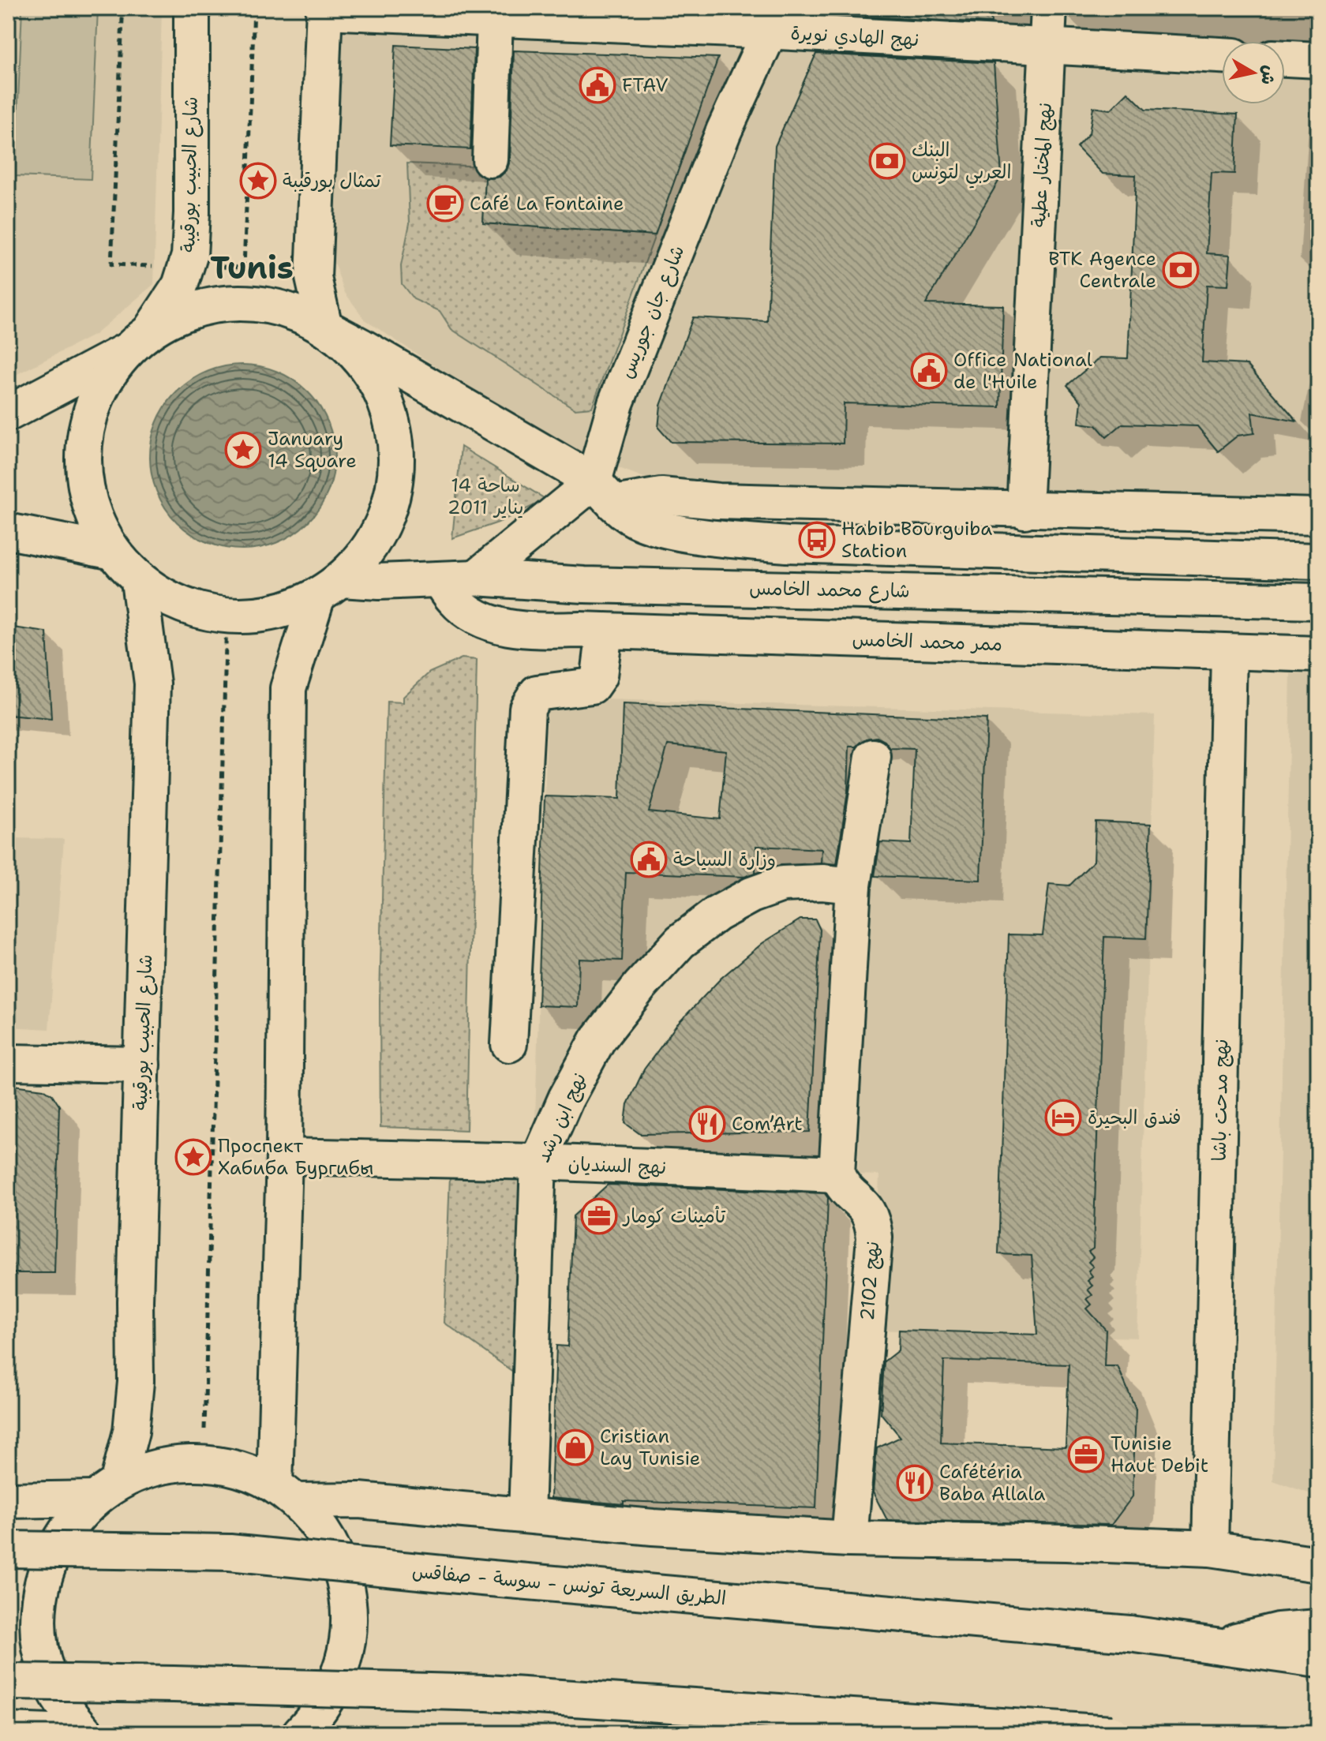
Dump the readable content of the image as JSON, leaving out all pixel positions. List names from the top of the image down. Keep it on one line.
{"streets":{"main road":["نهج الهادي نويرة","نهج المختار عطية","شارع الحبيب بورقيبة","شارع جان جوريس","شارع محمد الخامس","ممر محمد الخامس","نهج مدحت باشا","نهج ابن رشد","نهج السنديان","نهج 2102","الطريق السريعة تونس - سوسة - صفاقس"]},"crossings":[["نهج الهادي نويرة","نهج المختار عطية"],["نهج الهادي نويرة","شارع جان جوريس"],["شارع الحبيب بورقيبة","شارع محمد الخامس"],["شارع محمد الخامس","ممر محمد الخامس"],["ممر محمد الخامس","نهج مدحت باشا"],["نهج ابن رشد","نهج السنديان"],["نهج السنديان","نهج 2102"]],"districts":["Tunis"],"parks":["ساحة 14 يناير 2011"],"places":{"public building":["FTAV","Office National de l'Huile","وزارة السياحة"],"bank":["البنك العربي لتونس","BTK Agence Centrale"],"place":["تمثال بورقيبة","January 14 Square","Проспект Хабиба Бургибы"],"cafe":["Café La Fontaine"],"bus stop":["Habib Bourguiba Station"],"hotel":["فندق البحيرة"],"restaurant":["Com’Art","Cafétéria Baba Allala"],"office":["تأمينات كومار","Tunisie Haut Debit"],"shop":["Cristian Lay Tunisie"]},"north":"right"}
